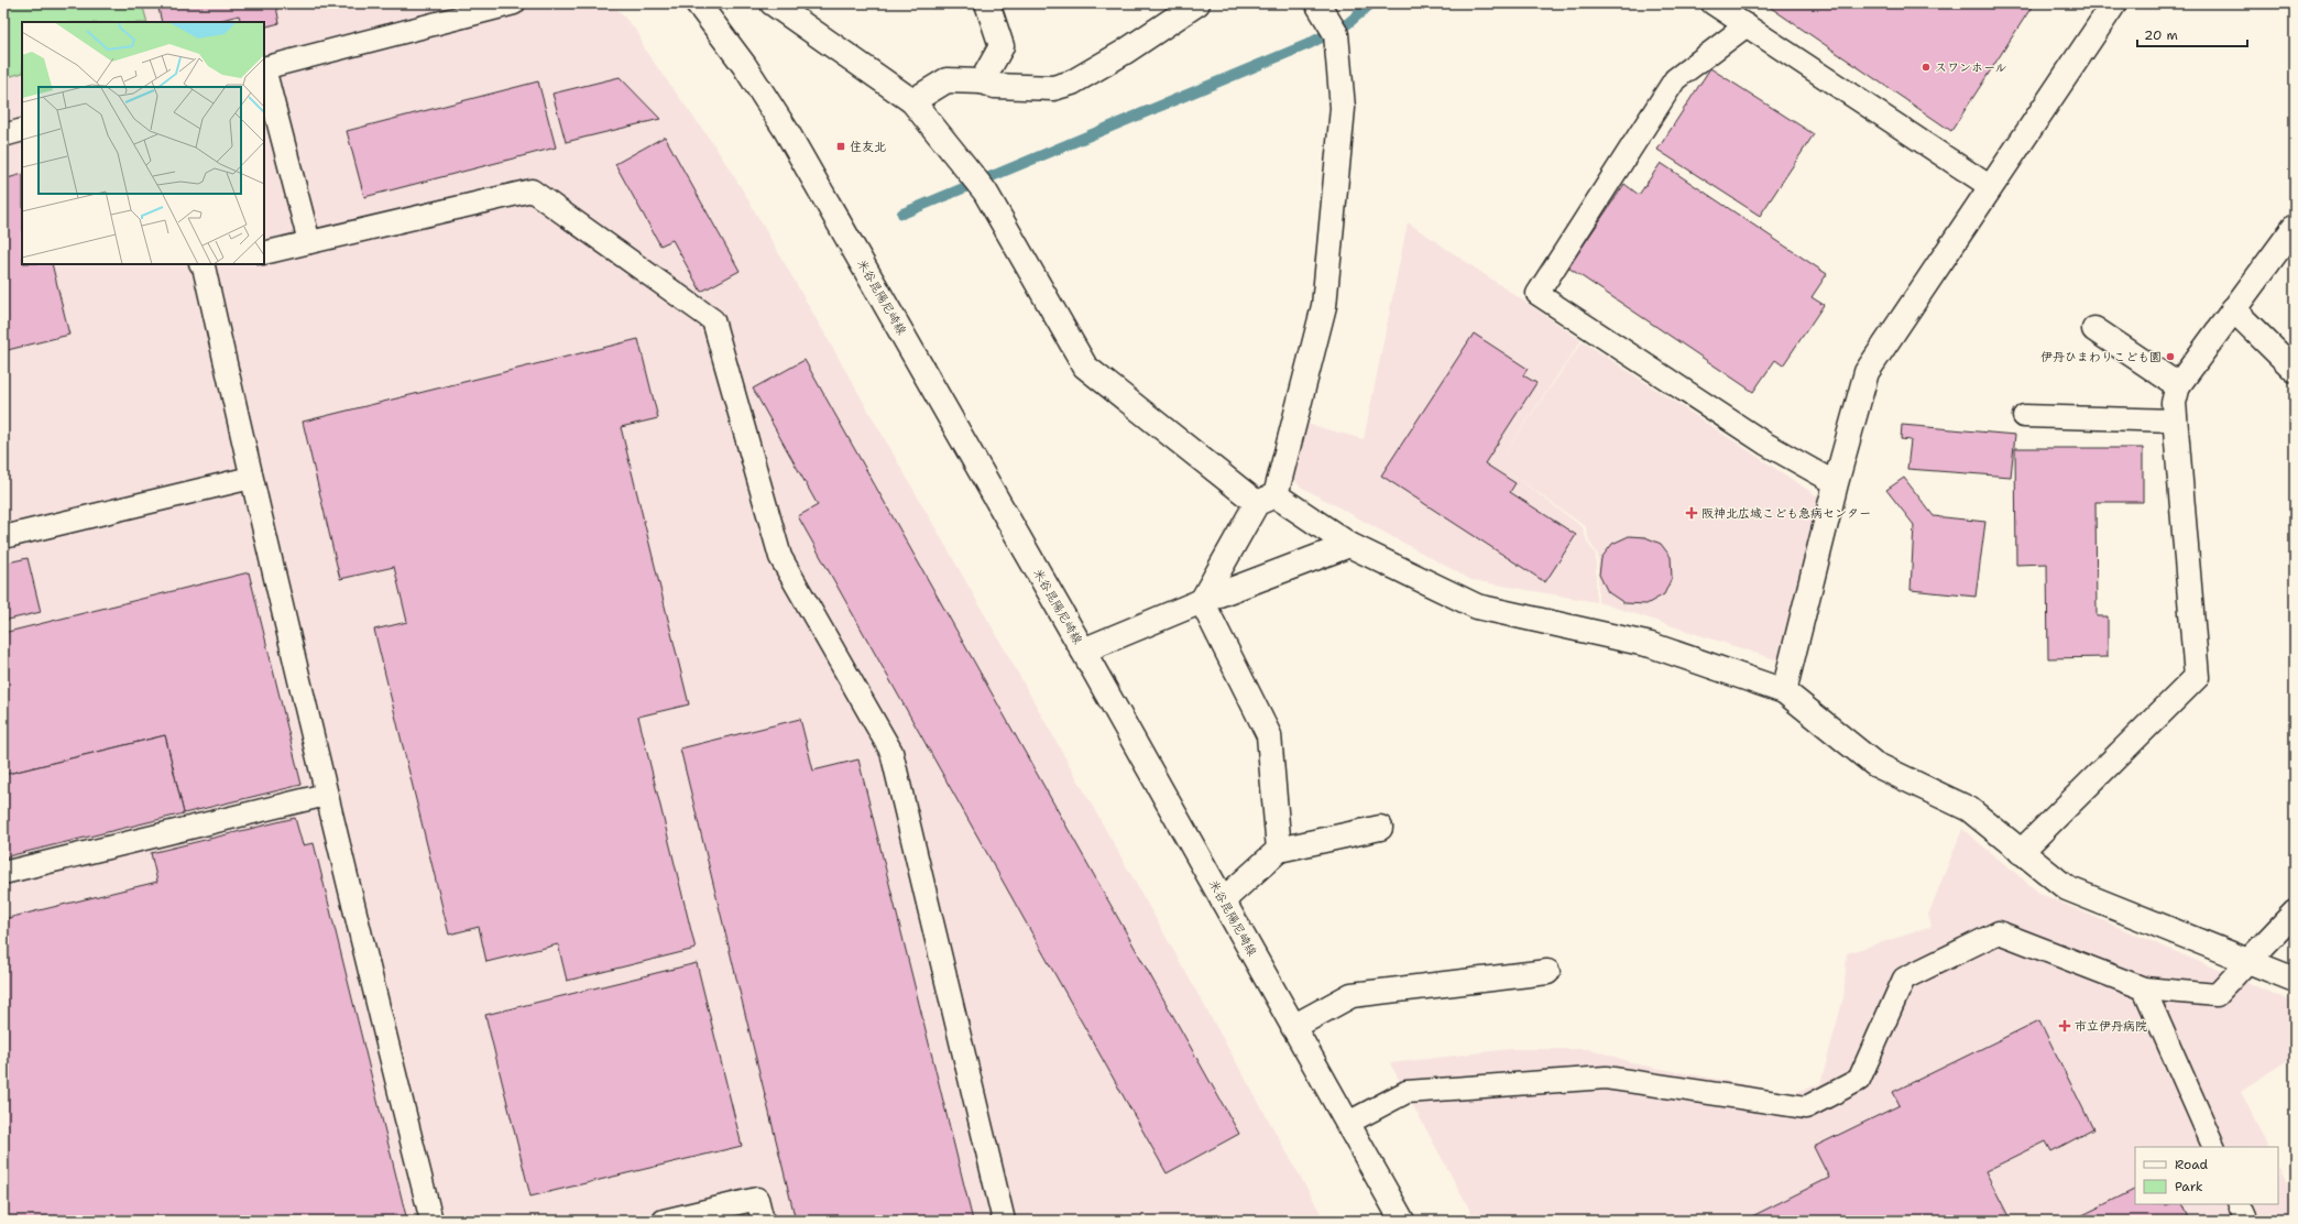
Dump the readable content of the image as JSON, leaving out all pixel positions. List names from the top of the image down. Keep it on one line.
{"streets":{"street":["米谷昆陽尼崎線"]},"places":{"other":["スワンホール","伊丹ひまわりこども園"],"transit":["住友北"],"health":["阪神北広域こども急病センター","市立伊丹病院"]},"legend":["Road","Park"],"scale_bar":"20 m"}
